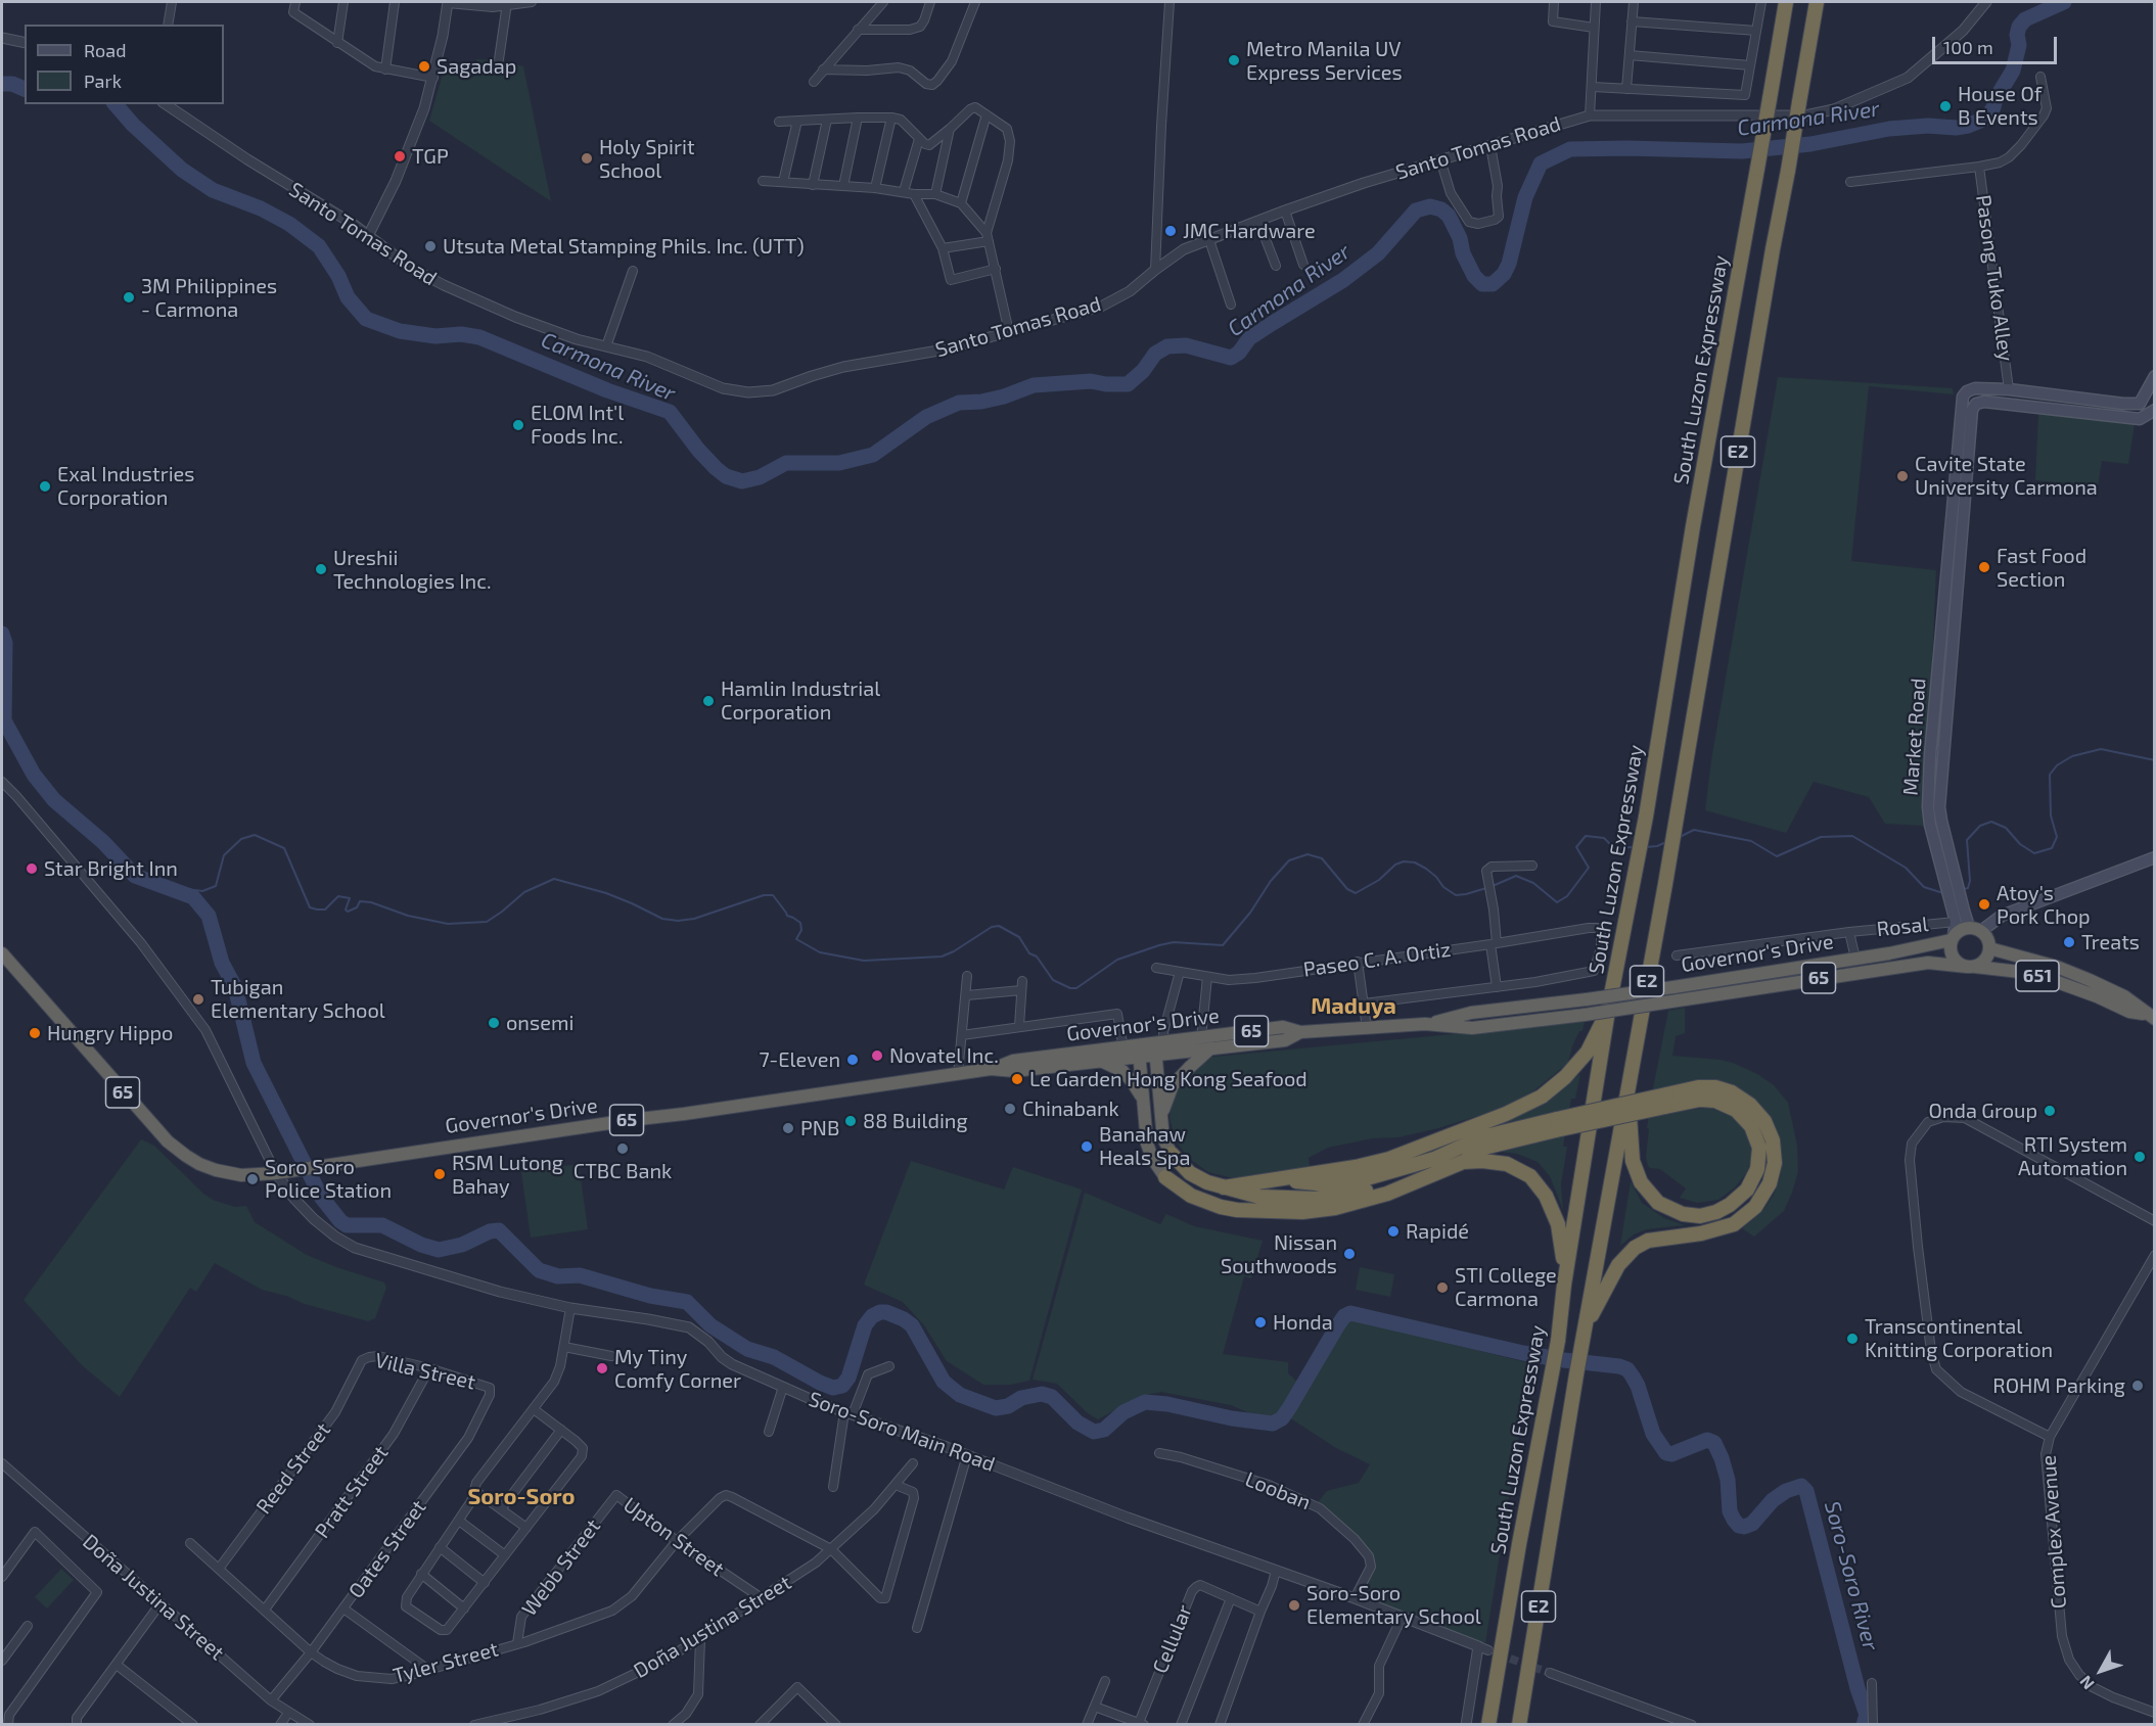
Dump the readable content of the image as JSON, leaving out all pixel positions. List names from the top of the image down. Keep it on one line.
{"streets":{"highway":["South Luzon Expressway","E2","Governor's Drive","651","65"],"main road":["Market Road"],"street":["Santo Tomas Road","Pasong Tuko Alley","Rosal","Paseo C. A. Ortiz","Villa Street","Soro-Soro Main Road","Reed Street","Looban","Pratt Street","Complex Avenue","Upton Street","Oates Street","Webb Street","Doña Justina Street","Cellular","Tyler Street"]},"crossings":[["Pasong Tuko Alley","Market Road"],["Market Road","Rosal"],["Market Road","Governor's Drive"],["Market Road","65"],["Rosal","Governor's Drive"],["Rosal","65"],["Governor's Drive","65"],["Governor's Drive","Soro-Soro Main Road"],["65","Soro-Soro Main Road"],["Villa Street","Reed Street"],["Villa Street","Pratt Street"],["Villa Street","Oates Street"],["Soro-Soro Main Road","Looban"],["Reed Street","Tyler Street"],["Pratt Street","Tyler Street"],["Upton Street","Webb Street"],["Upton Street","Doña Justina Street"],["Upton Street","Tyler Street"],["Oates Street","Doña Justina Street"],["Oates Street","Tyler Street"],["Webb Street","Tyler Street"],["Doña Justina Street","Tyler Street"]],"districts":["Maduya","Soro-Soro"],"water":["Carmona River","Soro-Soro River"],"places":["Metro Manila UV Express Services","Sagadap","House Of B Events","TGP","Holy Spirit School","JMC Hardware","Utsuta Metal Stamping Phils. Inc. (UTT)","3M Philippines - Carmona","ELOM Int'l Foods Inc.","Cavite State University Carmona","Exal Industries Corporation","Fast Food Section","Ureshii Technologies Inc.","Hamlin Industrial Corporation","Star Bright Inn","Atoy's Pork Chop","Treats","Tubigan Elementary School","onsemi","Hungry Hippo","Novatel Inc.","7-Eleven","Le Garden Hong Kong Seafood","Chinabank","Onda Group","88 Building","PNB","Banahaw Heals Spa","CTBC Bank","RTI System Automation","RSM Lutong Bahay","Soro Soro Police Station","Rapidé","Nissan Southwoods","STI College Carmona","Honda","Transcontinental Knitting Corporation","My Tiny Comfy Corner","ROHM Parking","Soro-Soro Elementary School"],"legend":["Road","Park"],"scale_bar":"100 m","north":"bottom left"}
